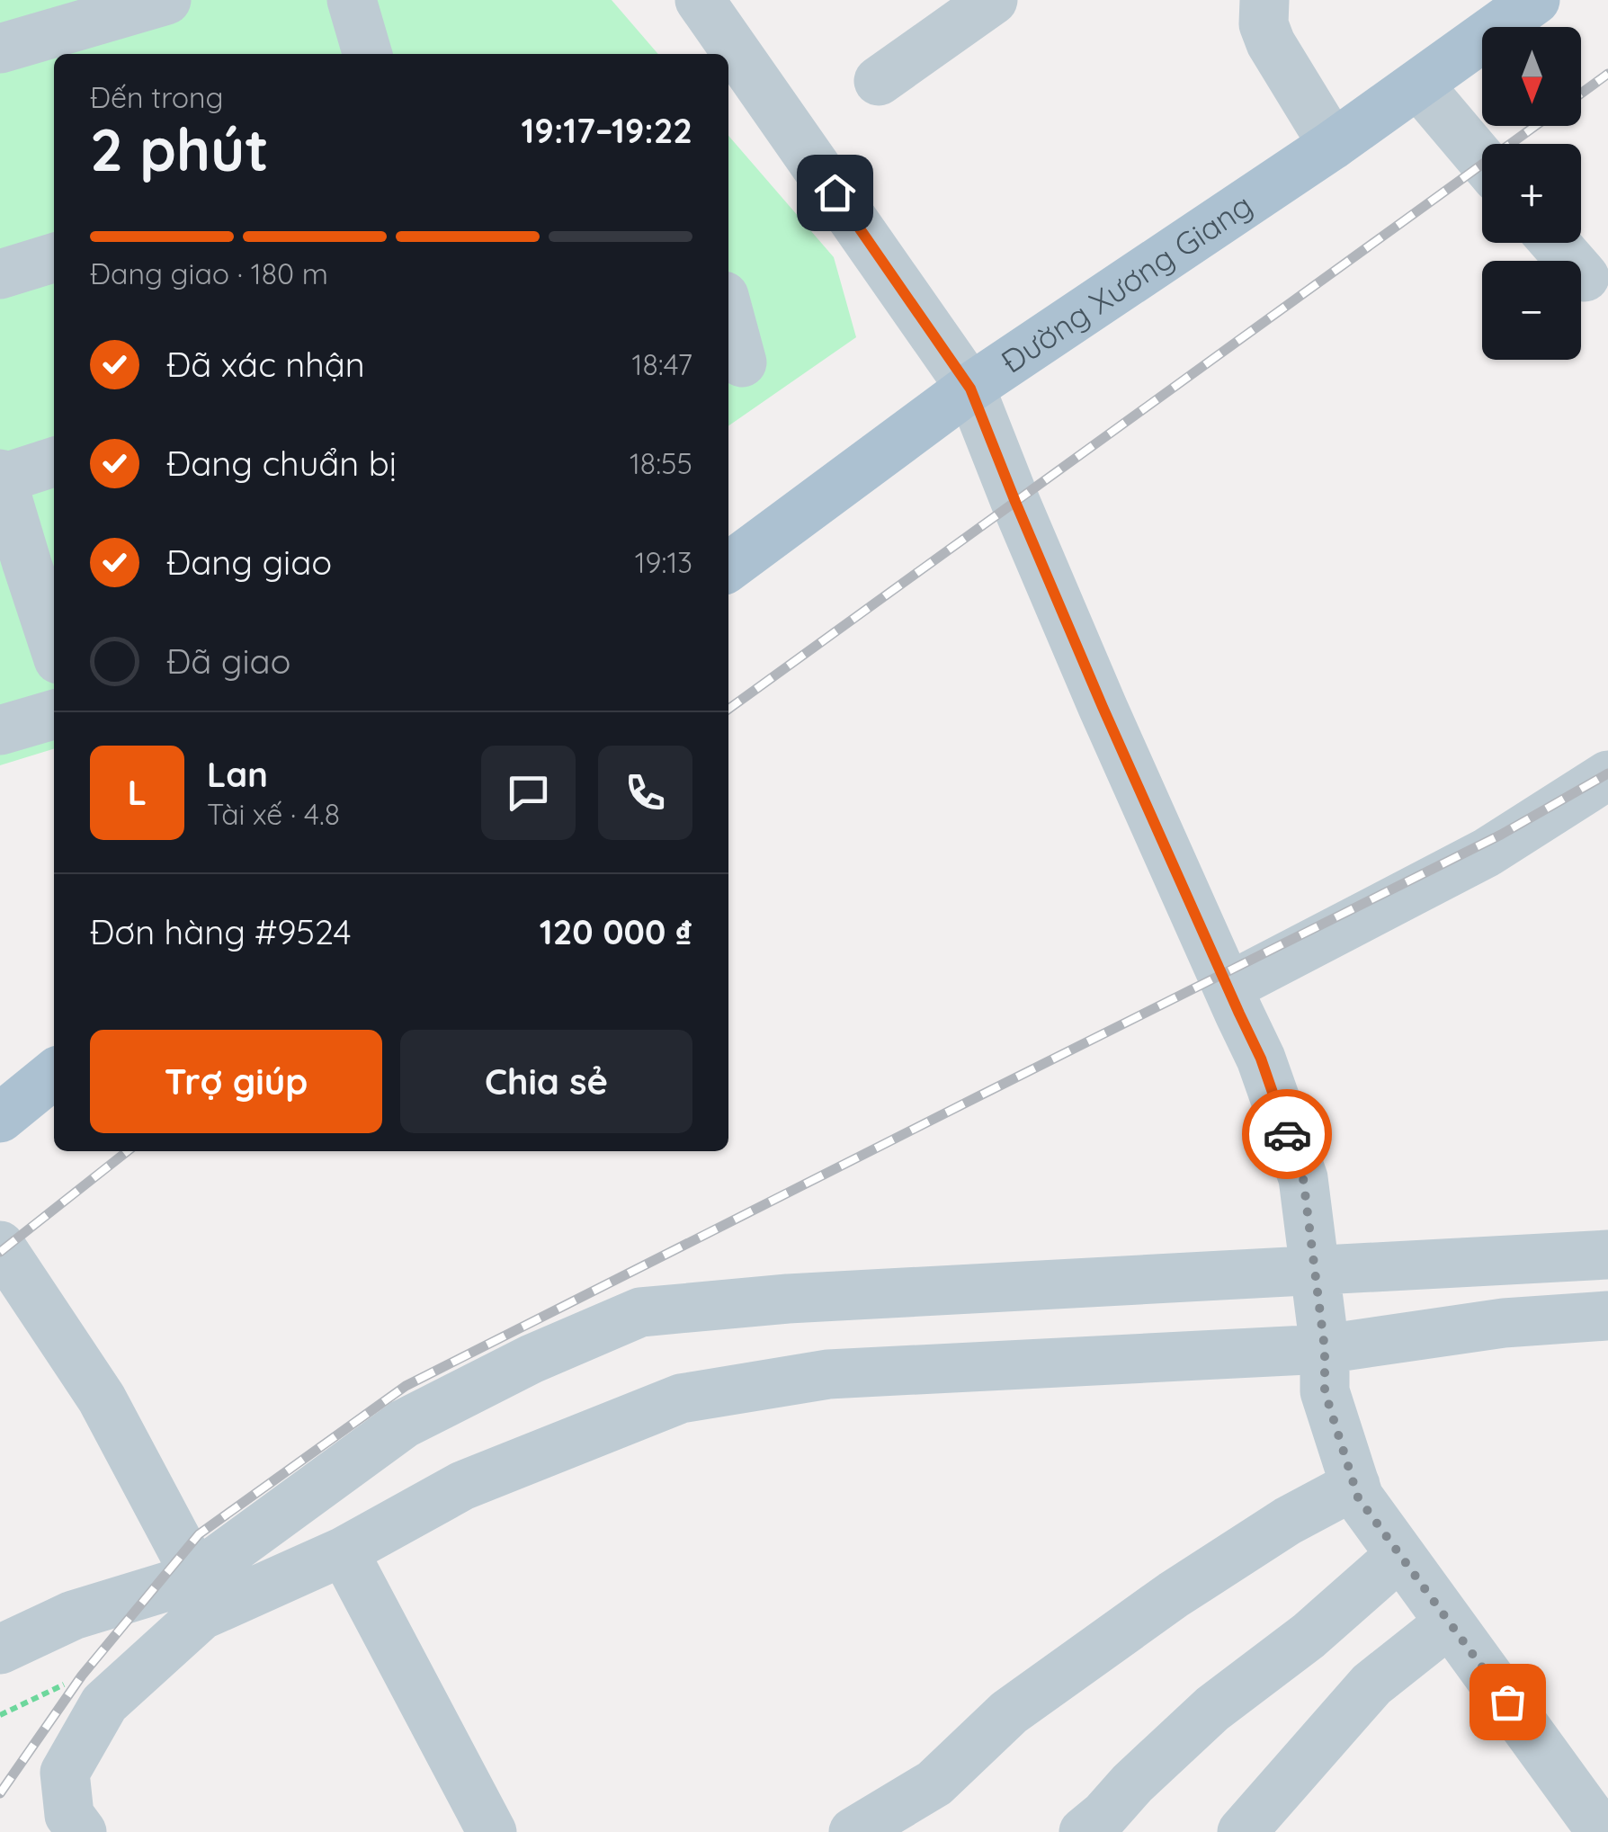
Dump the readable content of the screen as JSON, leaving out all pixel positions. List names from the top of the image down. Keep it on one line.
{"streets":{"main road":["Đường Xương Giang"]},"north":"bottom","page":{"map_buttons":["+","−"],"heading":["2 phút","Đến trong","19:17–19:22"],"panel":["Lan","Tài xế · 4.8","Đơn hàng #9524","120 000 ₫"],"bar":"Đang giao · 180 m","list":[["Đã xác nhận","18:47"],["Đang chuẩn bị","18:55"],["Đang giao","19:13"],"Đã giao"],"round":"L","buttons":["Trợ giúp","Chia sẻ"]}}
